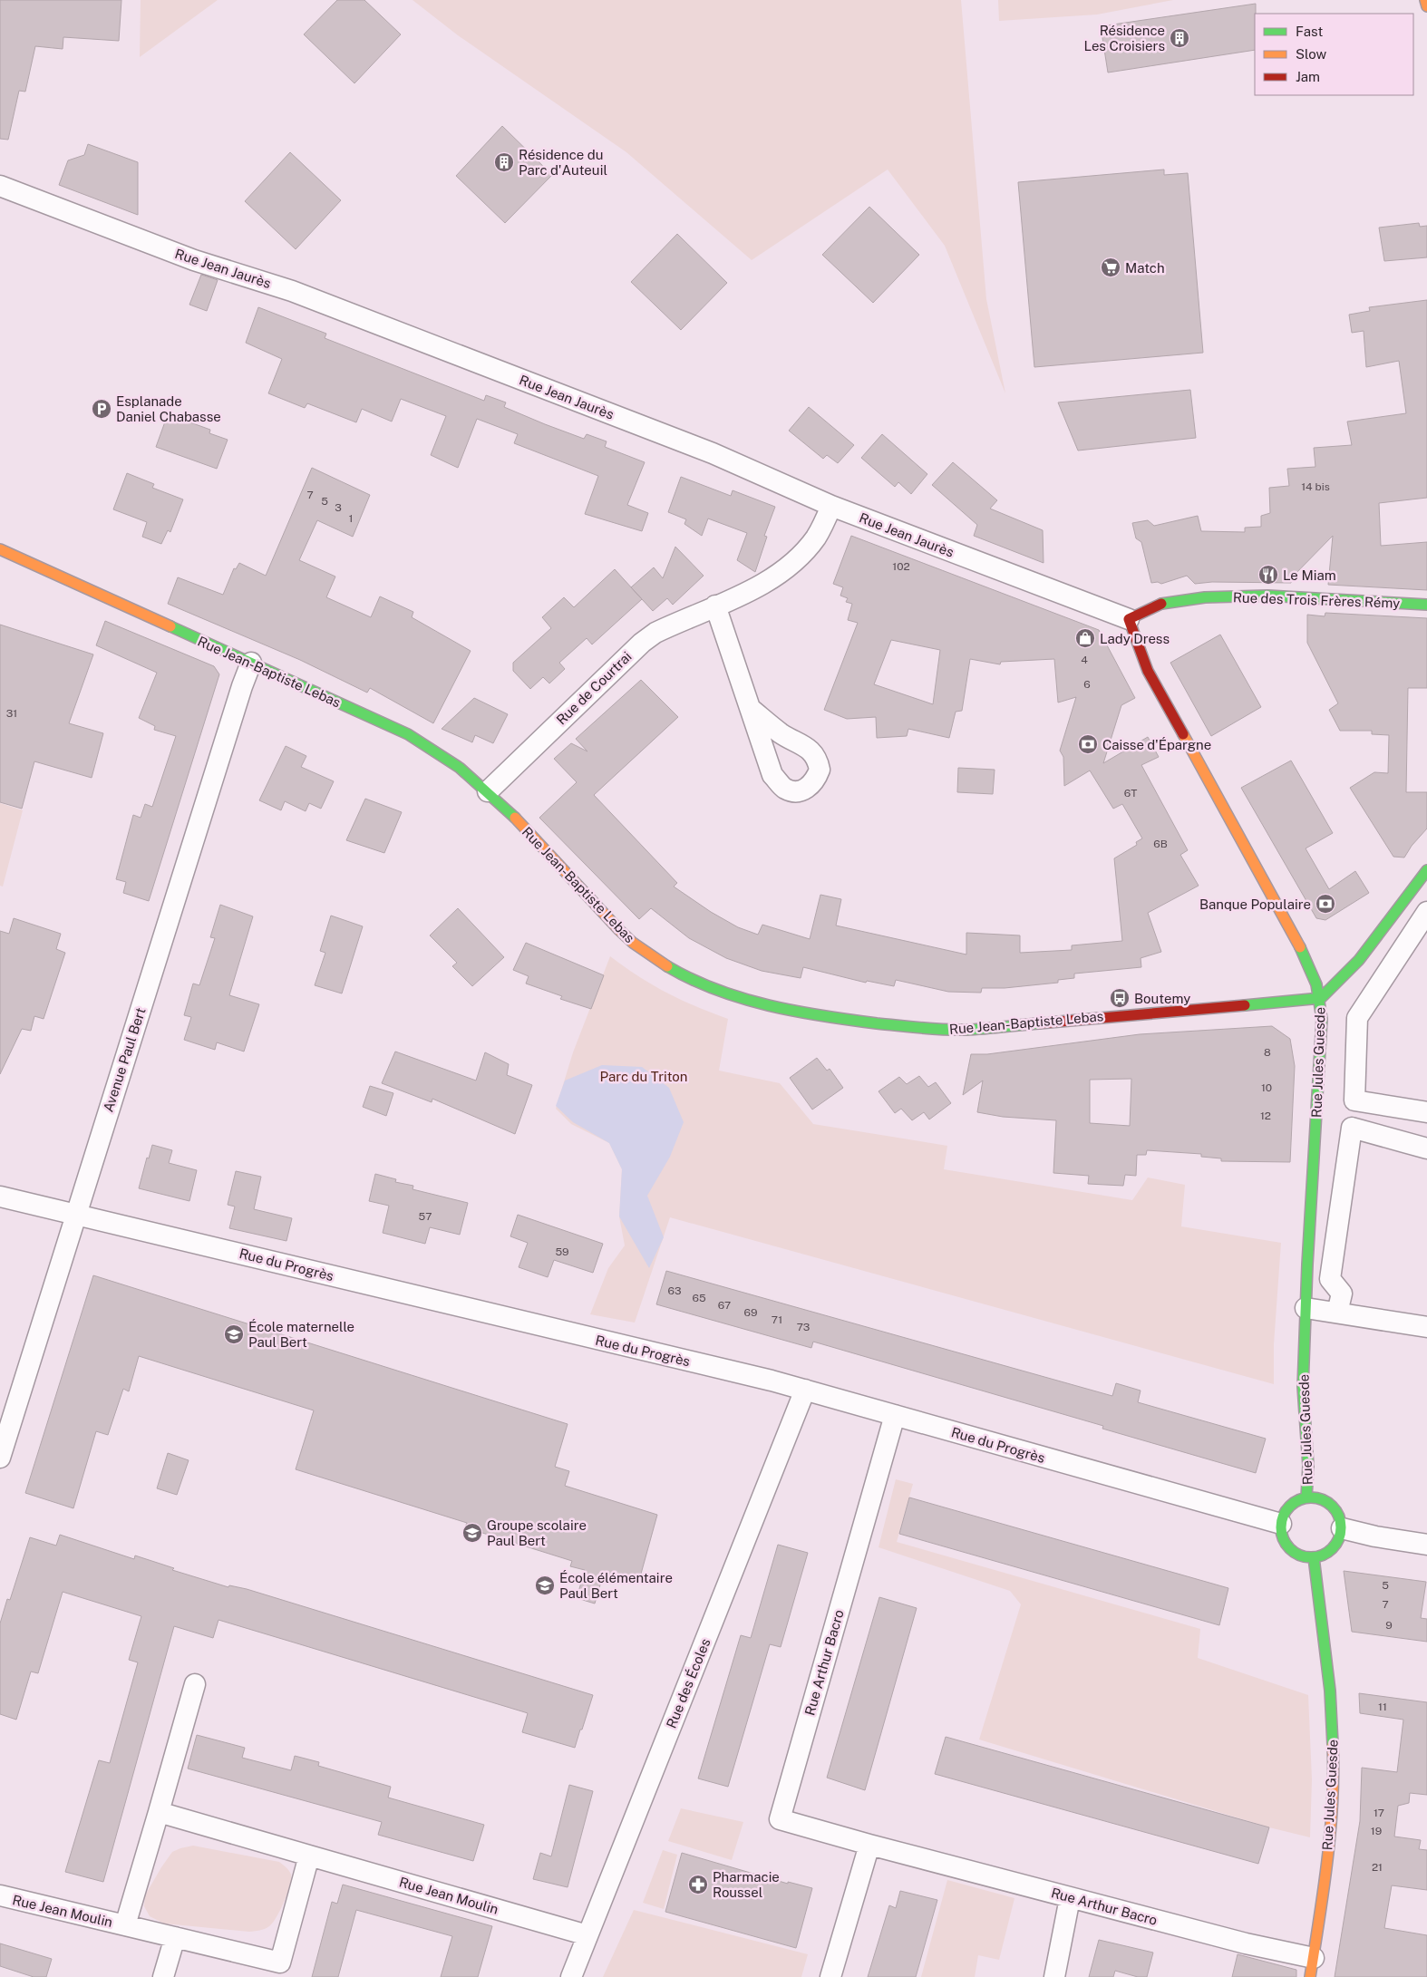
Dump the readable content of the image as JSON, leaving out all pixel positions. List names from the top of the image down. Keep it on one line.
{"streets":{"main road":["Rue des Trois Frères Rémy","Rue Jean-Baptiste Lebas","Rue Jules Guesde"],"street":["Rue Jean Jaurès","Rue de Courtrai","Avenue Paul Bert","Rue du Progrès","Rue Arthur Bacro","Rue des Écoles","Rue Jean Moulin"]},"crossings":[["Rue Jean Jaurès","Rue des Trois Frères Rémy"],["Rue Jean Jaurès","Rue de Courtrai"],["Rue Jean Jaurès","Rue Jules Guesde"],["Rue des Trois Frères Rémy","Rue Jules Guesde"],["Rue Jean-Baptiste Lebas","Rue de Courtrai"],["Rue Jean-Baptiste Lebas","Avenue Paul Bert"],["Rue Jean-Baptiste Lebas","Rue Jules Guesde"],["Avenue Paul Bert","Rue du Progrès"],["Rue Jules Guesde","Rue du Progrès"],["Rue Jules Guesde","Rue Arthur Bacro"],["Rue du Progrès","Rue Arthur Bacro"],["Rue du Progrès","Rue des Écoles"],["Rue des Écoles","Rue Jean Moulin"]],"parks":["Parc du Triton"],"places":{"building":["Résidence Les Croisiers","Résidence du Parc d'Auteuil"],"supermarket":["Match"],"parking":["Esplanade Daniel Chabasse"],"restaurant":["Le Miam"],"shop":["Lady Dress"],"bank":["Caisse d'Épargne","Banque Populaire"],"bus stop":["Boutemy"],"school or university":["École maternelle Paul Bert","Groupe scolaire Paul Bert","École élémentaire Paul Bert"],"pharmacy":["Pharmacie Roussel"]},"house_numbers":["14 bis","7","5","3","1","102","4","6","31","6T","6B","8","10","12","57","59","63","65","67","69","71","73","5","7","9","11","17","19","21"],"legend":["Fast","Slow","Jam"]}
